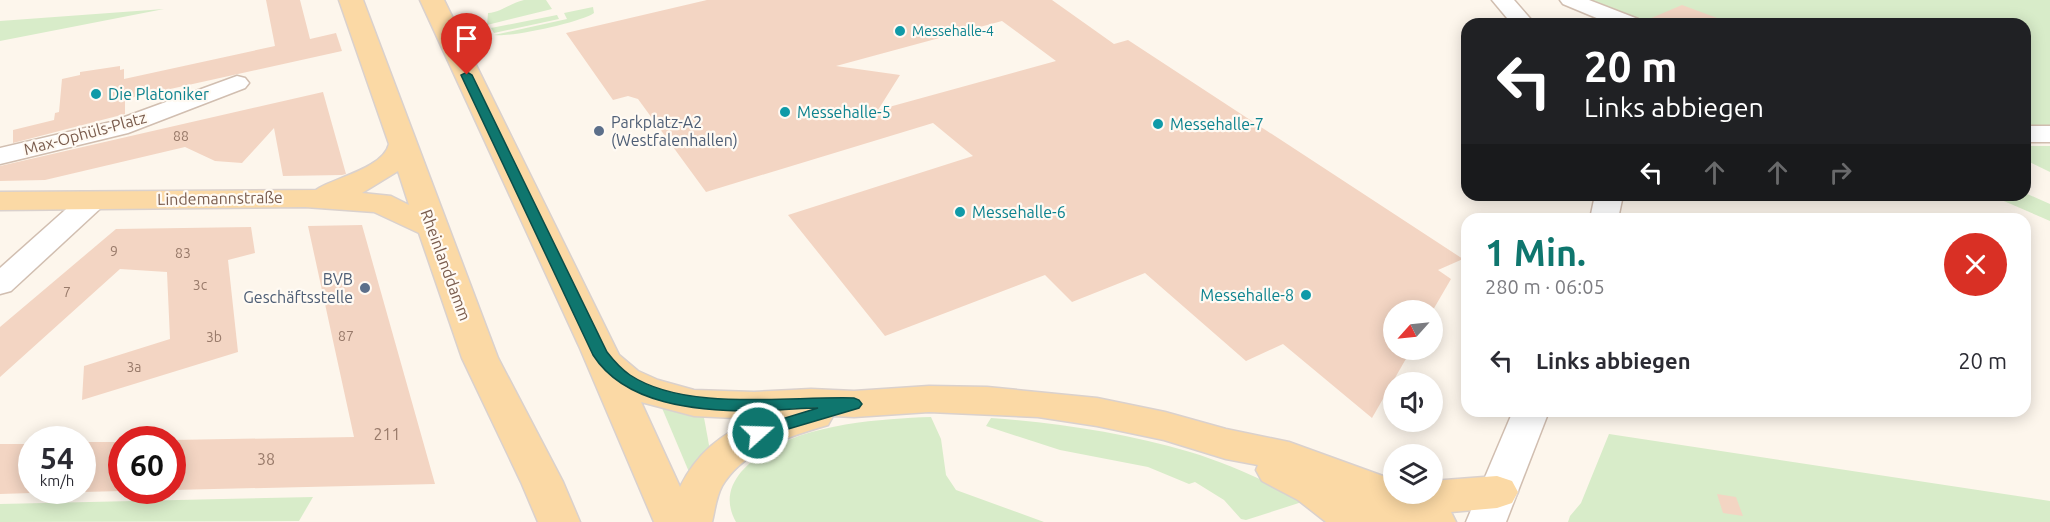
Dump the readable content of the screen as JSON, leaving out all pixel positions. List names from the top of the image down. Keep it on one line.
{"streets":{"main road":["Lindemannstraße","Rheinlanddamm"],"street":["Max-Ophüls-Platz"]},"crossings":[["Lindemannstraße","Rheinlanddamm"]],"places":["Messehalle-4","Die Platoniker","Messehalle-5","Messehalle-7","Parkplatz-A2 (Westfalenhallen)","Messehalle-6","BVB Geschäftsstelle","Messehalle-8"],"house_numbers":["88","9","83","3c","7","87","3b","3a","211","38"],"north":"bottom left","page":{"turn":["20 m","Links abbiegen"],"heading":["1 Min.","280 m · 06:05"],"list":[{"name":"Links abbiegen","value":"20 m"}],"speed":"54 km/h","limit":"60"}}
